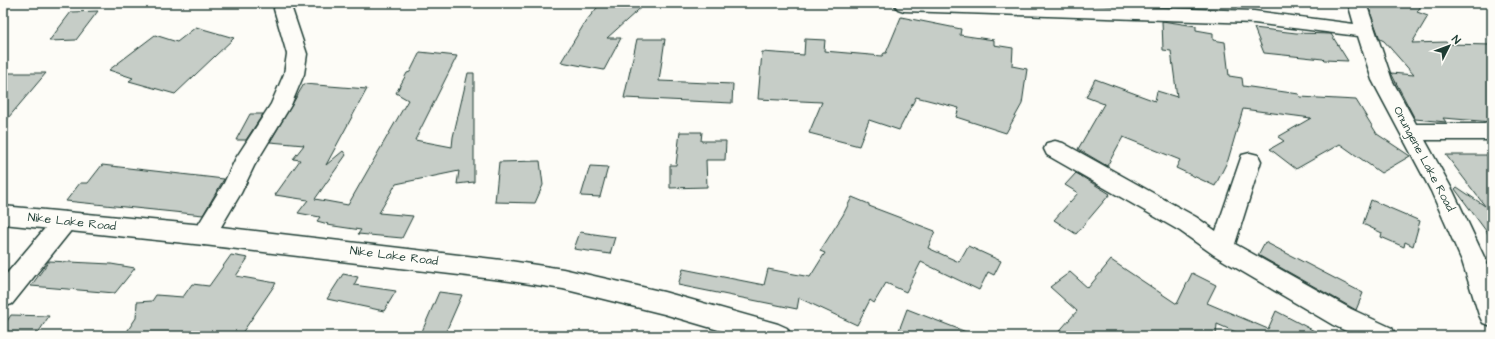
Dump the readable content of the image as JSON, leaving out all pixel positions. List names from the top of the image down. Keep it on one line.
{"streets":{"street":["Onungene Lake Road","Nike Lake Road"]},"north":"top right"}
